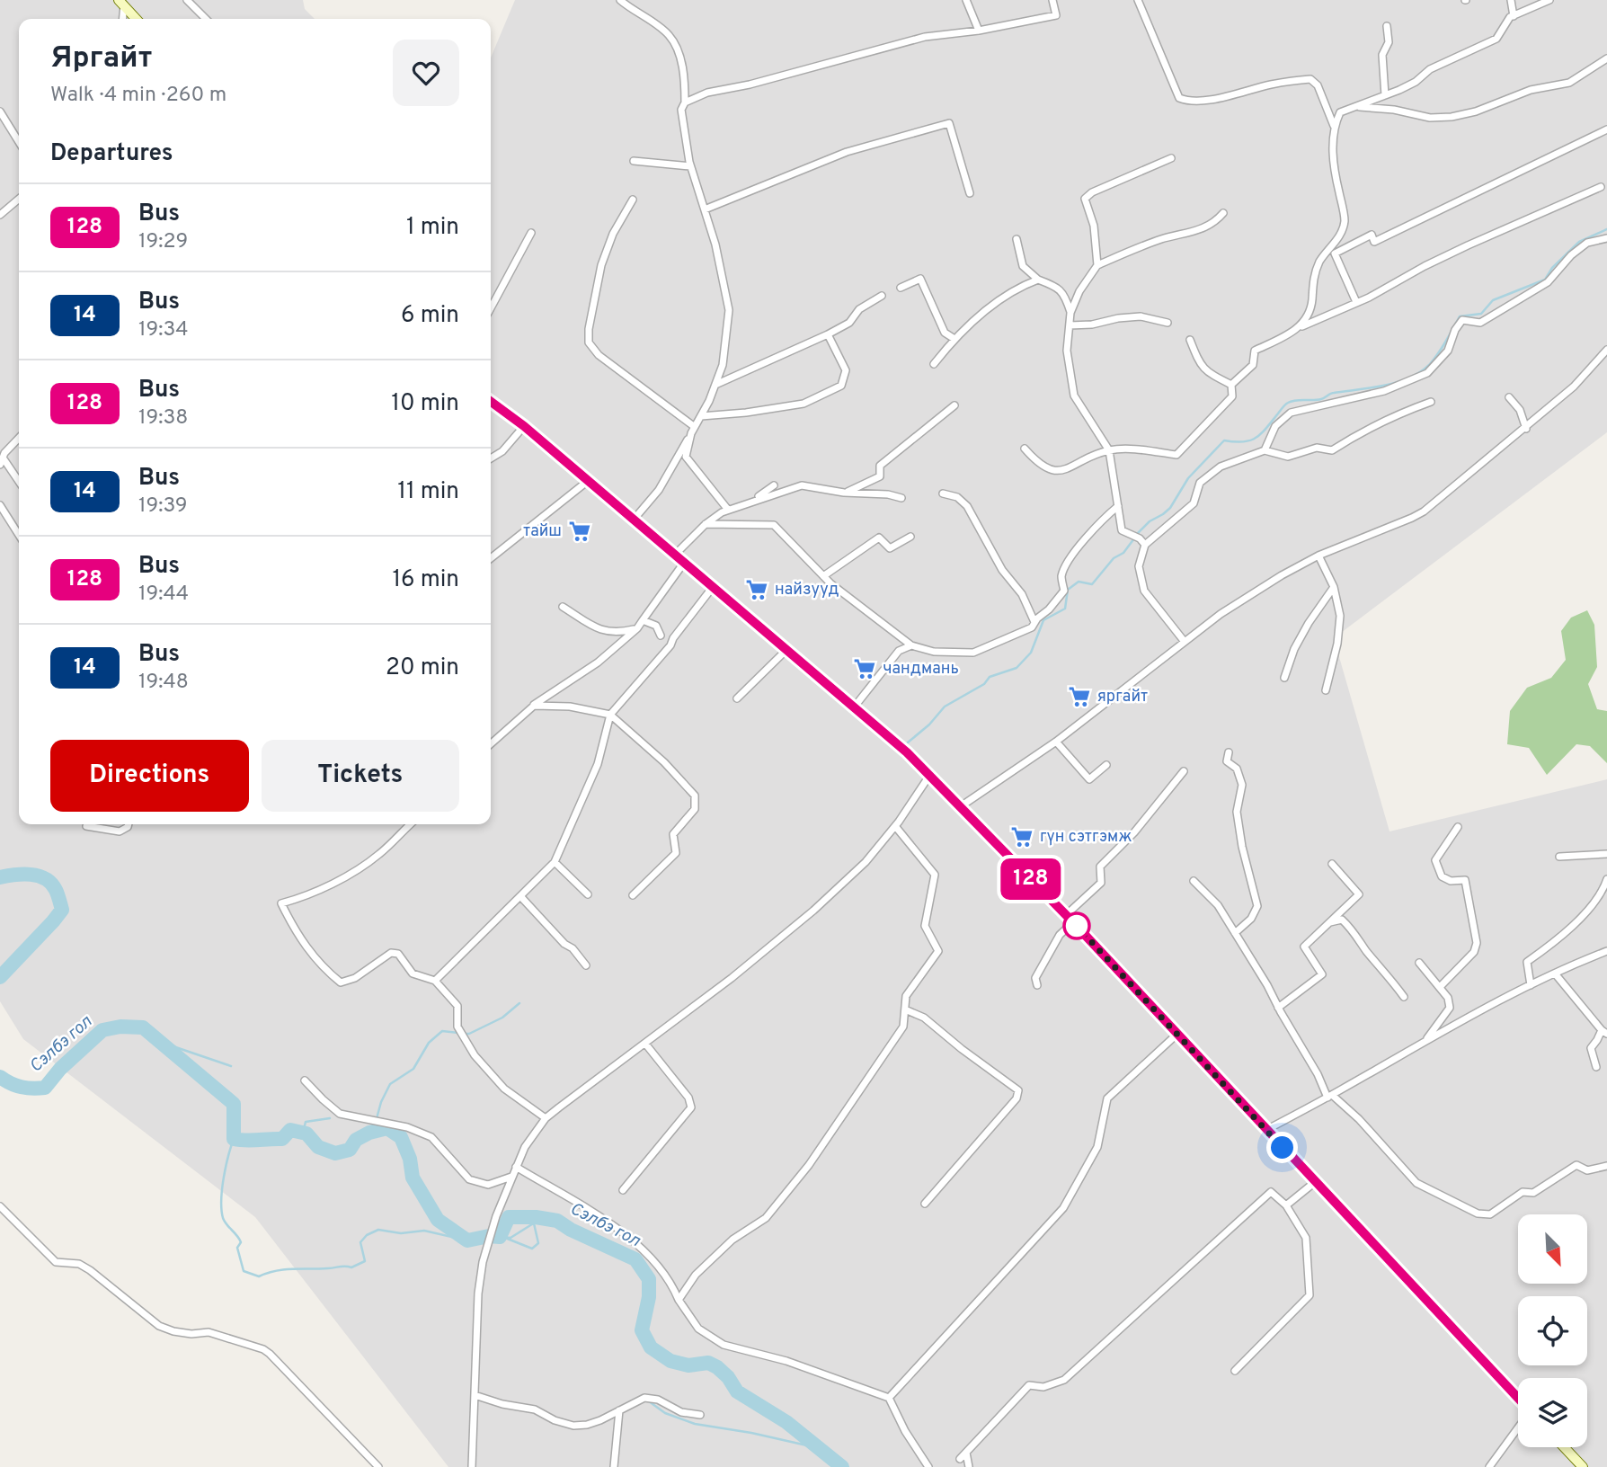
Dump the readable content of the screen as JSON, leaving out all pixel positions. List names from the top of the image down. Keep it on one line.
{"water":["Сэлбэ гол"],"places":{"supermarket":["тайш","найзууд","чандмань","яргайт","гүн сэтгэмж"]},"lines":["bus line 128"],"north":"bottom right","page":{"on_map":"128","heading":[["Яргайт","Walk · 4 min · 260 m"],"Departures"],"list":[{"mark":"128","name":"Bus","note":"19:29","value":"1 min"},{"mark":"14","name":"Bus","note":"19:34","value":"6 min"},{"mark":"128","name":"Bus","note":"19:38","value":"10 min"},{"mark":"14","name":"Bus","note":"19:39","value":"11 min"},{"mark":"128","name":"Bus","note":"19:44","value":"16 min"},{"mark":"14","name":"Bus","note":"19:48","value":"20 min"}],"buttons":["Directions","Tickets"]}}
